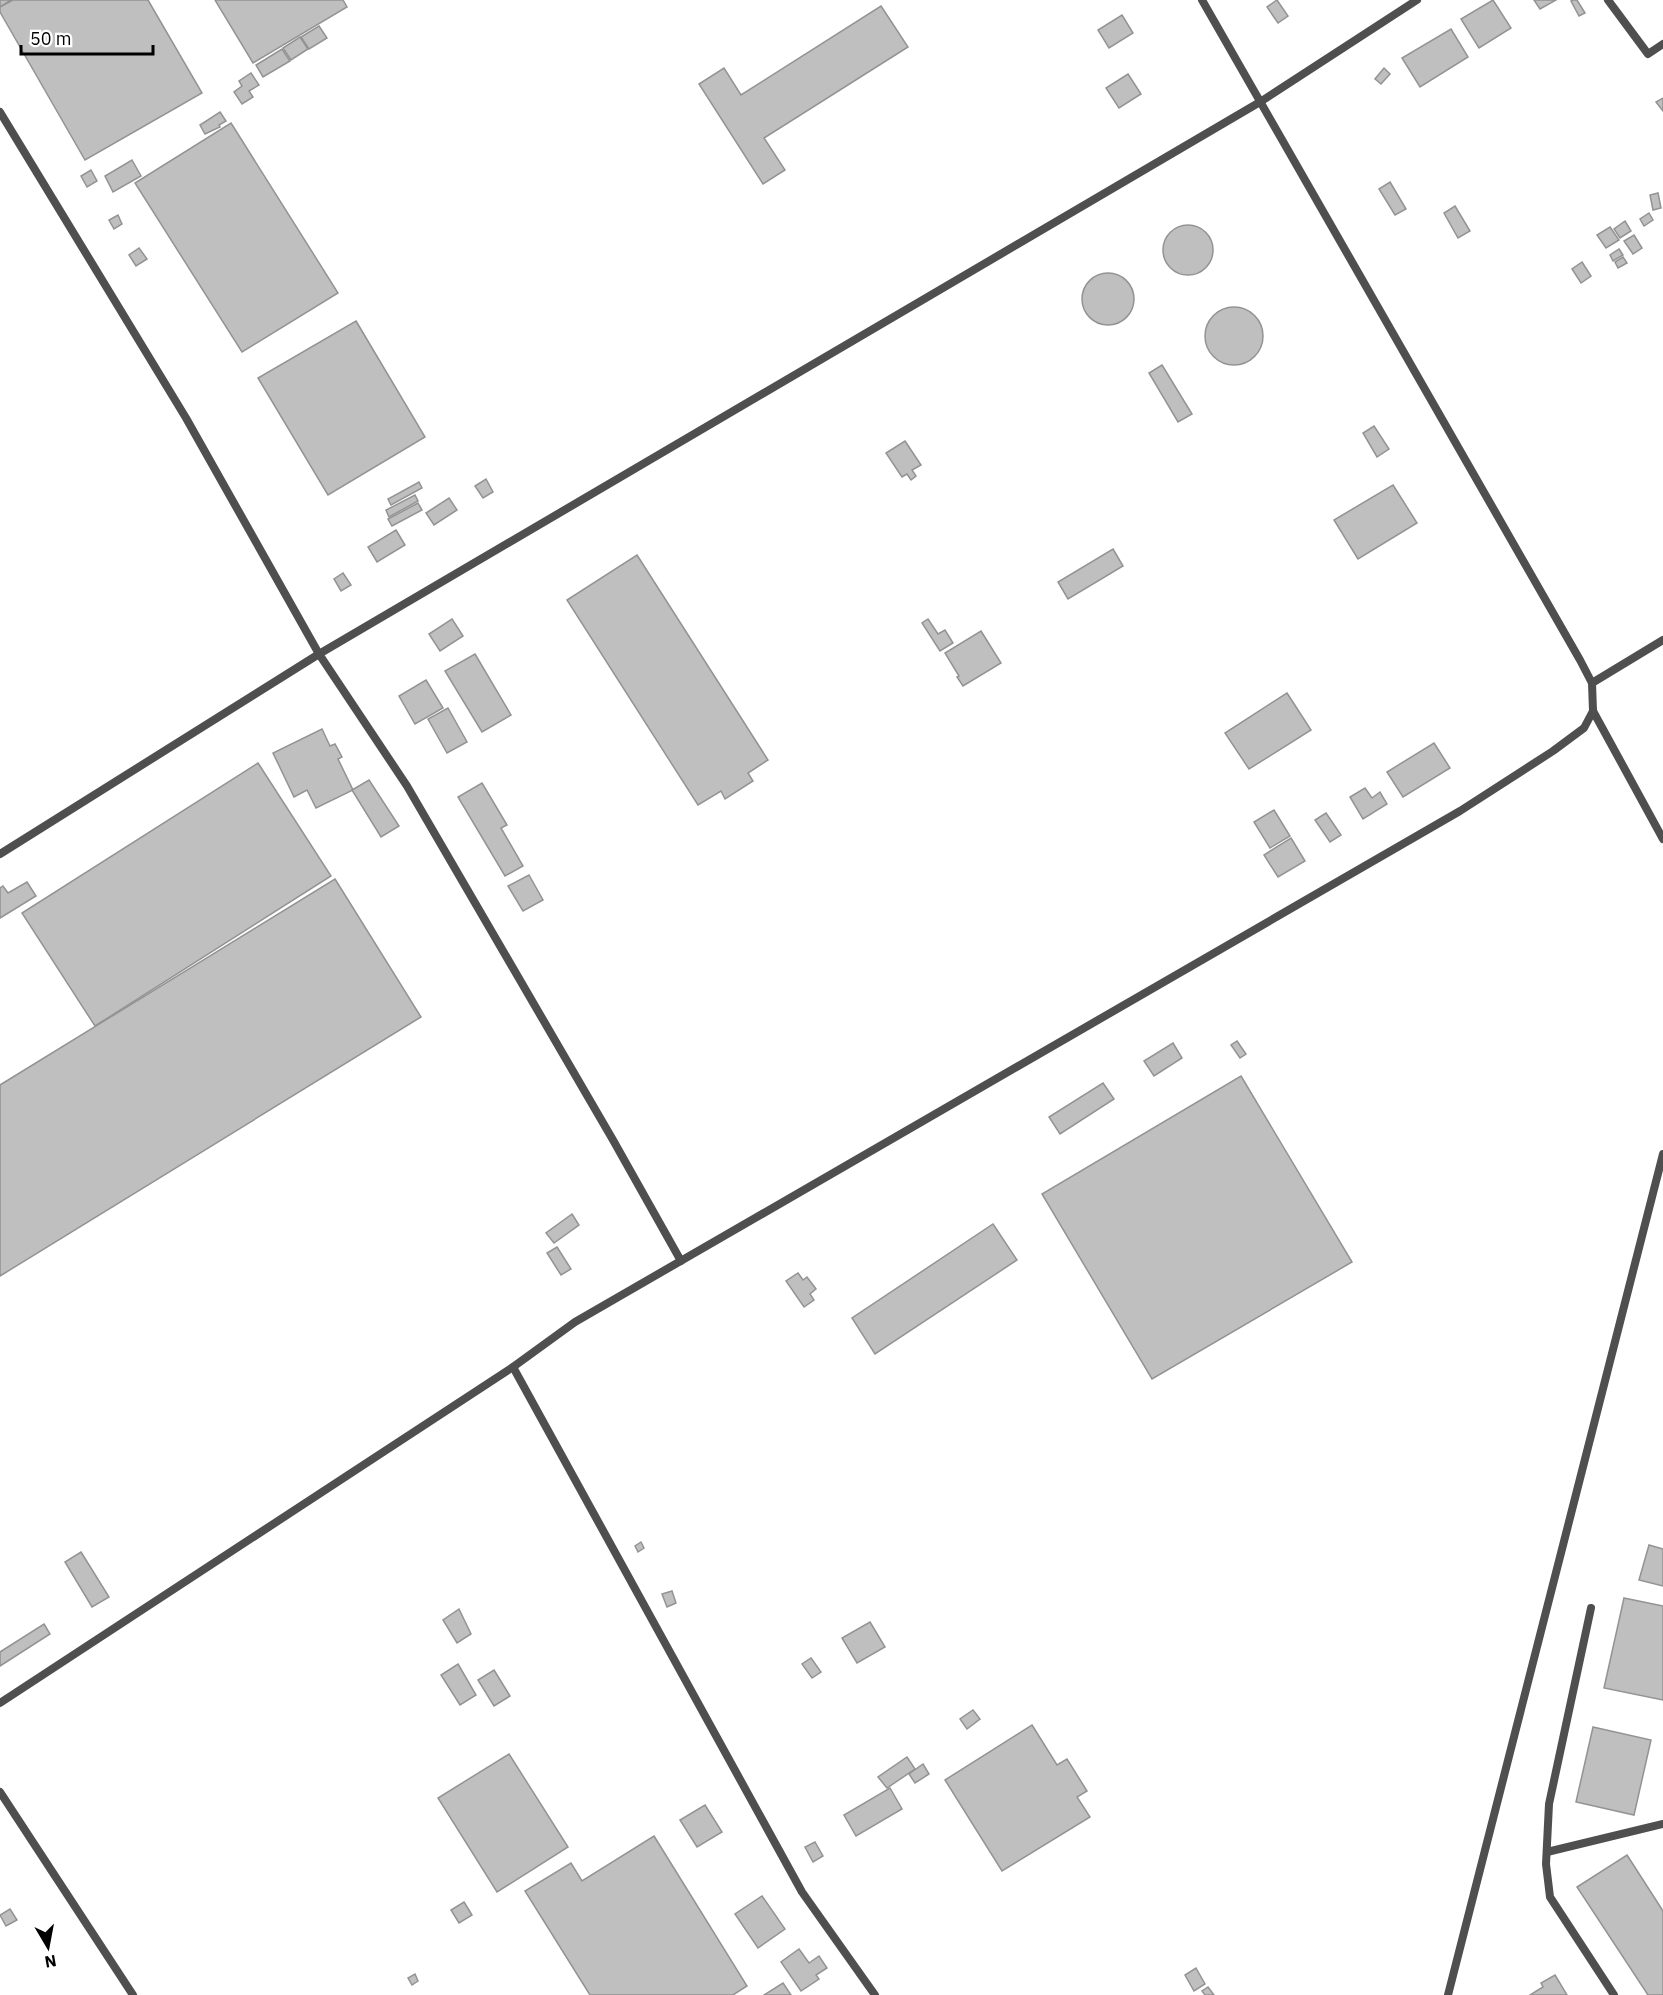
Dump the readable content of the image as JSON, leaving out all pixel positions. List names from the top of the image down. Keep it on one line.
{"scale_bar":"50 m","north":"bottom"}
